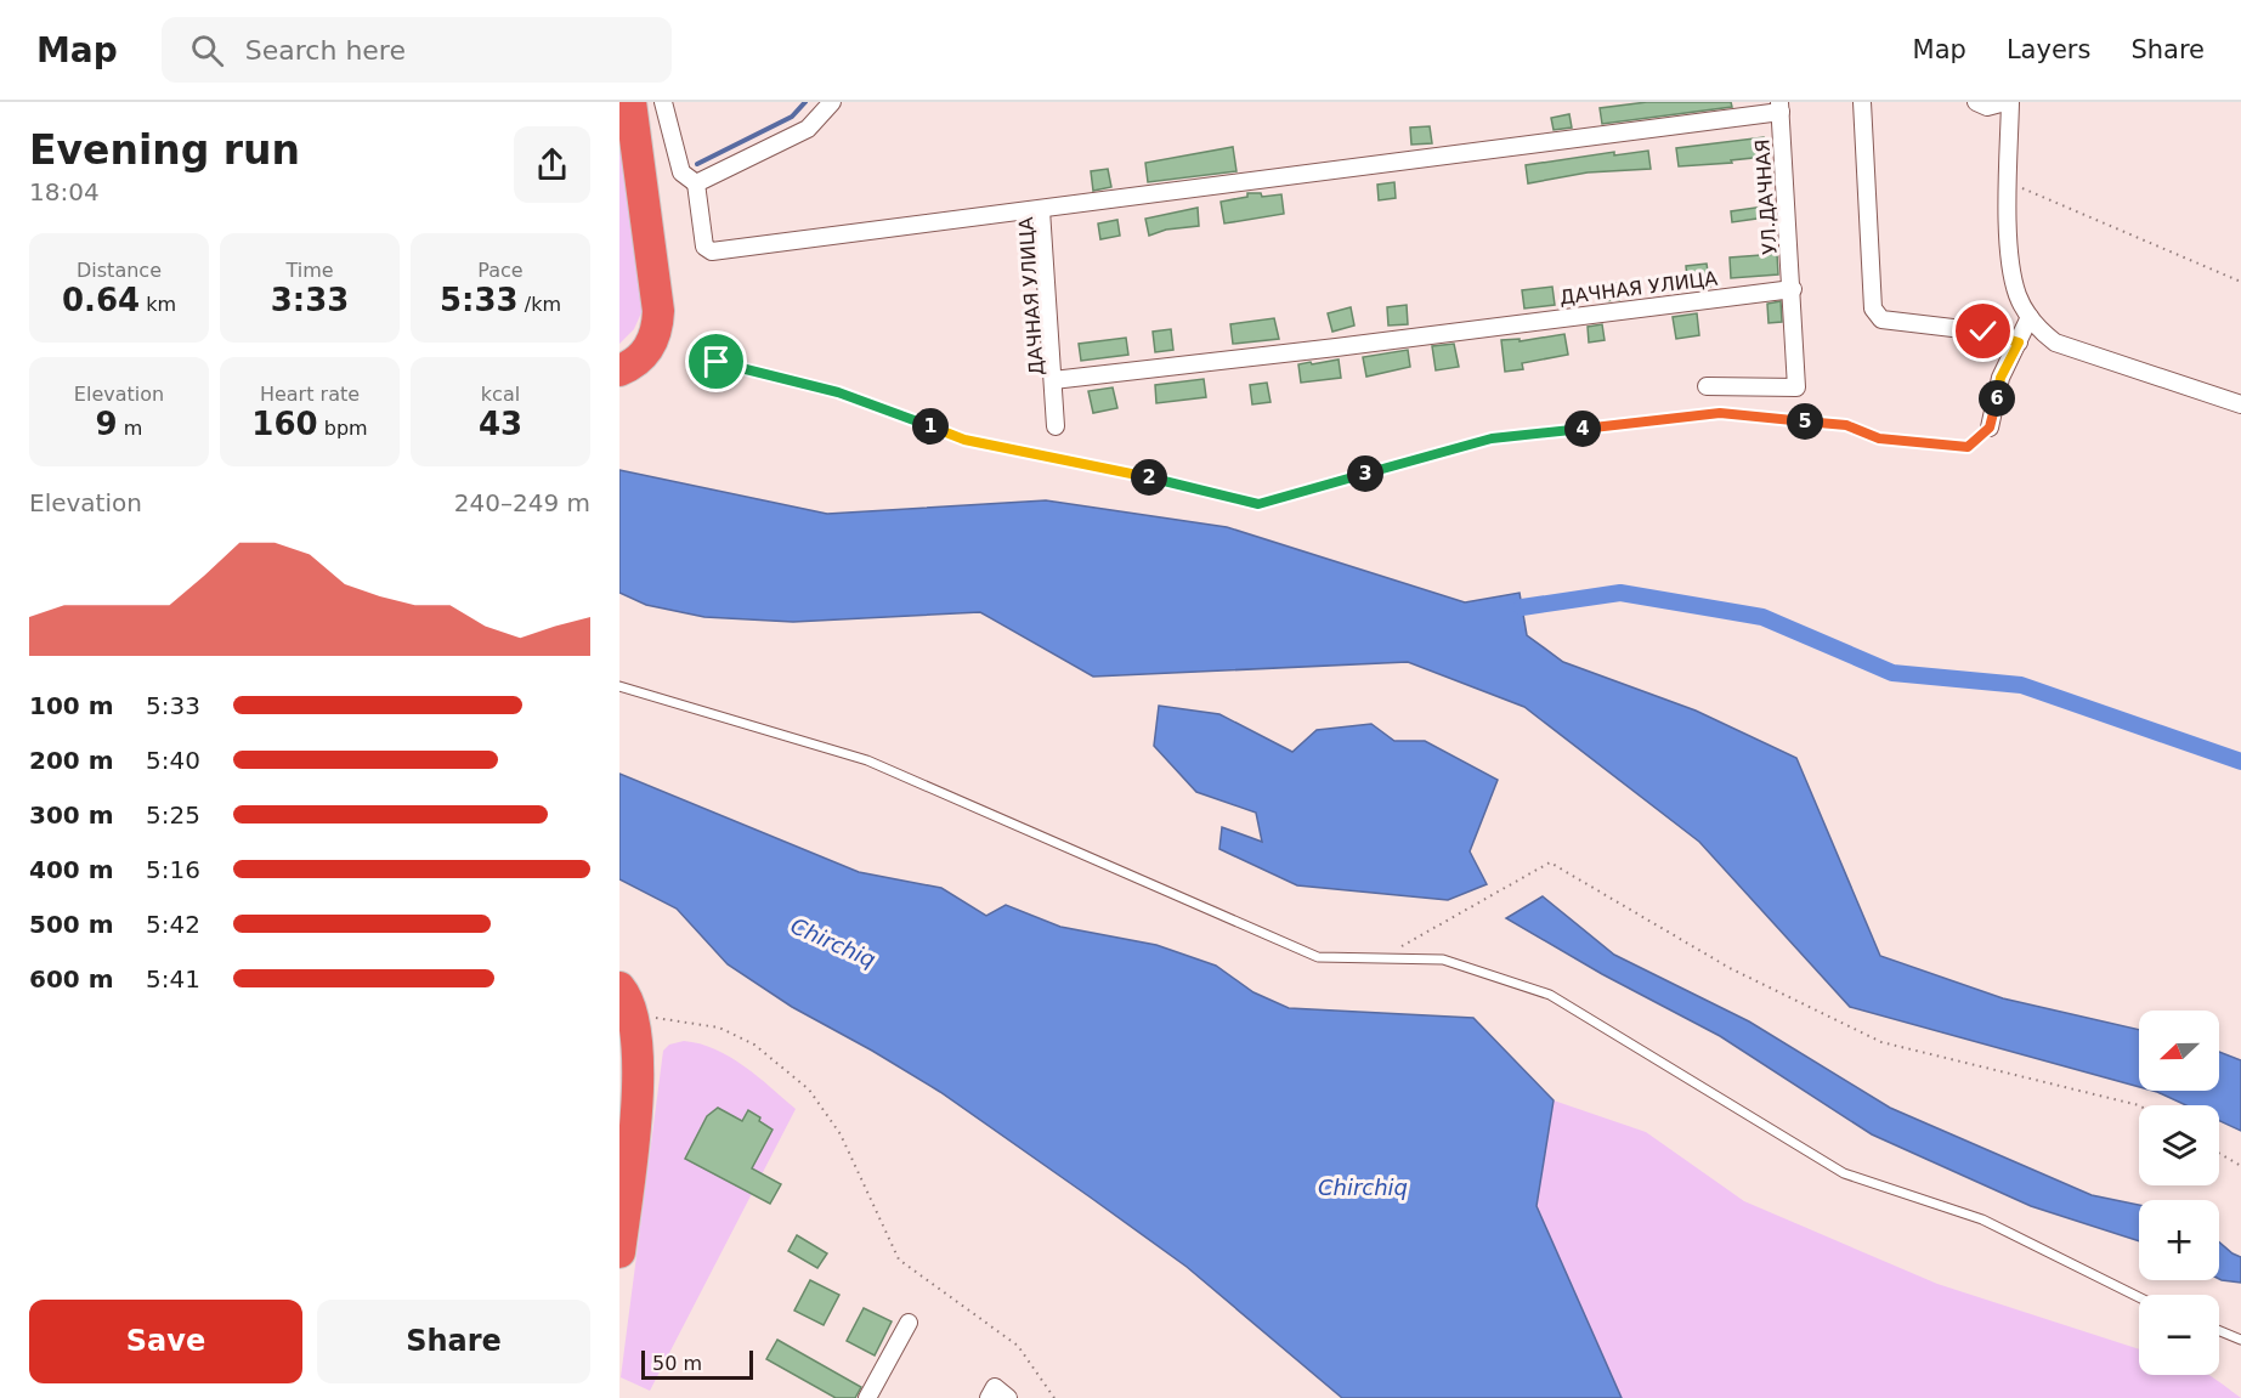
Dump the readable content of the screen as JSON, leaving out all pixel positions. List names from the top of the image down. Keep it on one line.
{"streets":{"street":["УЛ.ДАЧНАЯ","ДАЧНАЯ УЛИЦА"]},"crossings":[["УЛ.ДАЧНАЯ","ДАЧНАЯ УЛИЦА"]],"water":["Chirchiq"],"scale_bar":"50 m","north":"left","page":{"header":"Map","search":"Search here","nav":["Map","Layers","Share"],"heading":["Evening run","18:04"],"stats":[["Distance","0.64 km"],["Time","3:33"],["Pace","5:33 /km"],["Elevation","9 m"],["Heart rate","160 bpm"],["kcal","43"]],"pins":["6","5","1","4","3","2"],"chart":["Elevation","240–249 m"],"list":[{"name":"100 m","note":"5:33"},{"name":"200 m","note":"5:40"},{"name":"300 m","note":"5:25"},{"name":"400 m","note":"5:16"},{"name":"500 m","note":"5:42"},{"name":"600 m","note":"5:41"}],"map_buttons":["+","−"],"buttons":["Save","Share"],"scale":"50 m"}}
